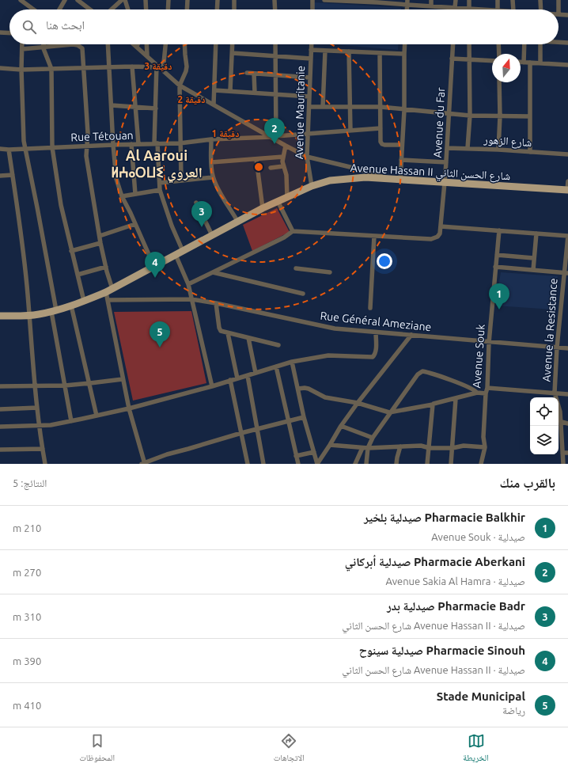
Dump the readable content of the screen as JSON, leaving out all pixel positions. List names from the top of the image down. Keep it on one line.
{"streets":{"main road":["Avenue Hassan II شارع الحسن الثاني"],"street":["Avenue Mauritanie","Avenue du Far","Rue Tétouan","شارع الزهور","Rue Général Ameziane","Avenue la Resistance","Avenue Souk"]},"crossings":[["Avenue Mauritanie","Avenue Hassan II شارع الحسن الثاني"],["Avenue du Far","شارع الزهور"],["Avenue du Far","Avenue Hassan II شارع الحسن الثاني"],["Rue Général Ameziane","Avenue la Resistance"],["Rue Général Ameziane","Avenue Souk"]],"districts":["Al Aaroui ⵍⵄⴰⵔⵡⵉ العروي"],"north":"top","page":{"search":"ابحث هنا","pins":["2","3","4","1","5"],"heading":["بالقرب منك","النتائج: 5"],"list":[{"mark":"1","name":"Pharmacie Balkhir صيدلية بلخير","note":"صيدلية · Avenue Souk","value":"210 m"},{"mark":"2","name":"Pharmacie Aberkani صيدلية أبركاني","note":"صيدلية · Avenue Sakia Al Hamra","value":"270 m"},{"mark":"3","name":"Pharmacie Badr صيدلية بدر","note":"صيدلية · Avenue Hassan II شارع الحسن الثاني","value":"310 m"},{"mark":"4","name":"Pharmacie Sinouh صيدلية سينوح","note":"صيدلية · Avenue Hassan II شارع الحسن الثاني","value":"390 m"},{"mark":"5","name":"Stade Municipal","note":"رياضة","value":"410 m"}],"nav":["الخريطة","الاتجاهات","المحفوظات"]},"rings":["3 دقيقة","2 دقيقة","1 دقيقة"]}
